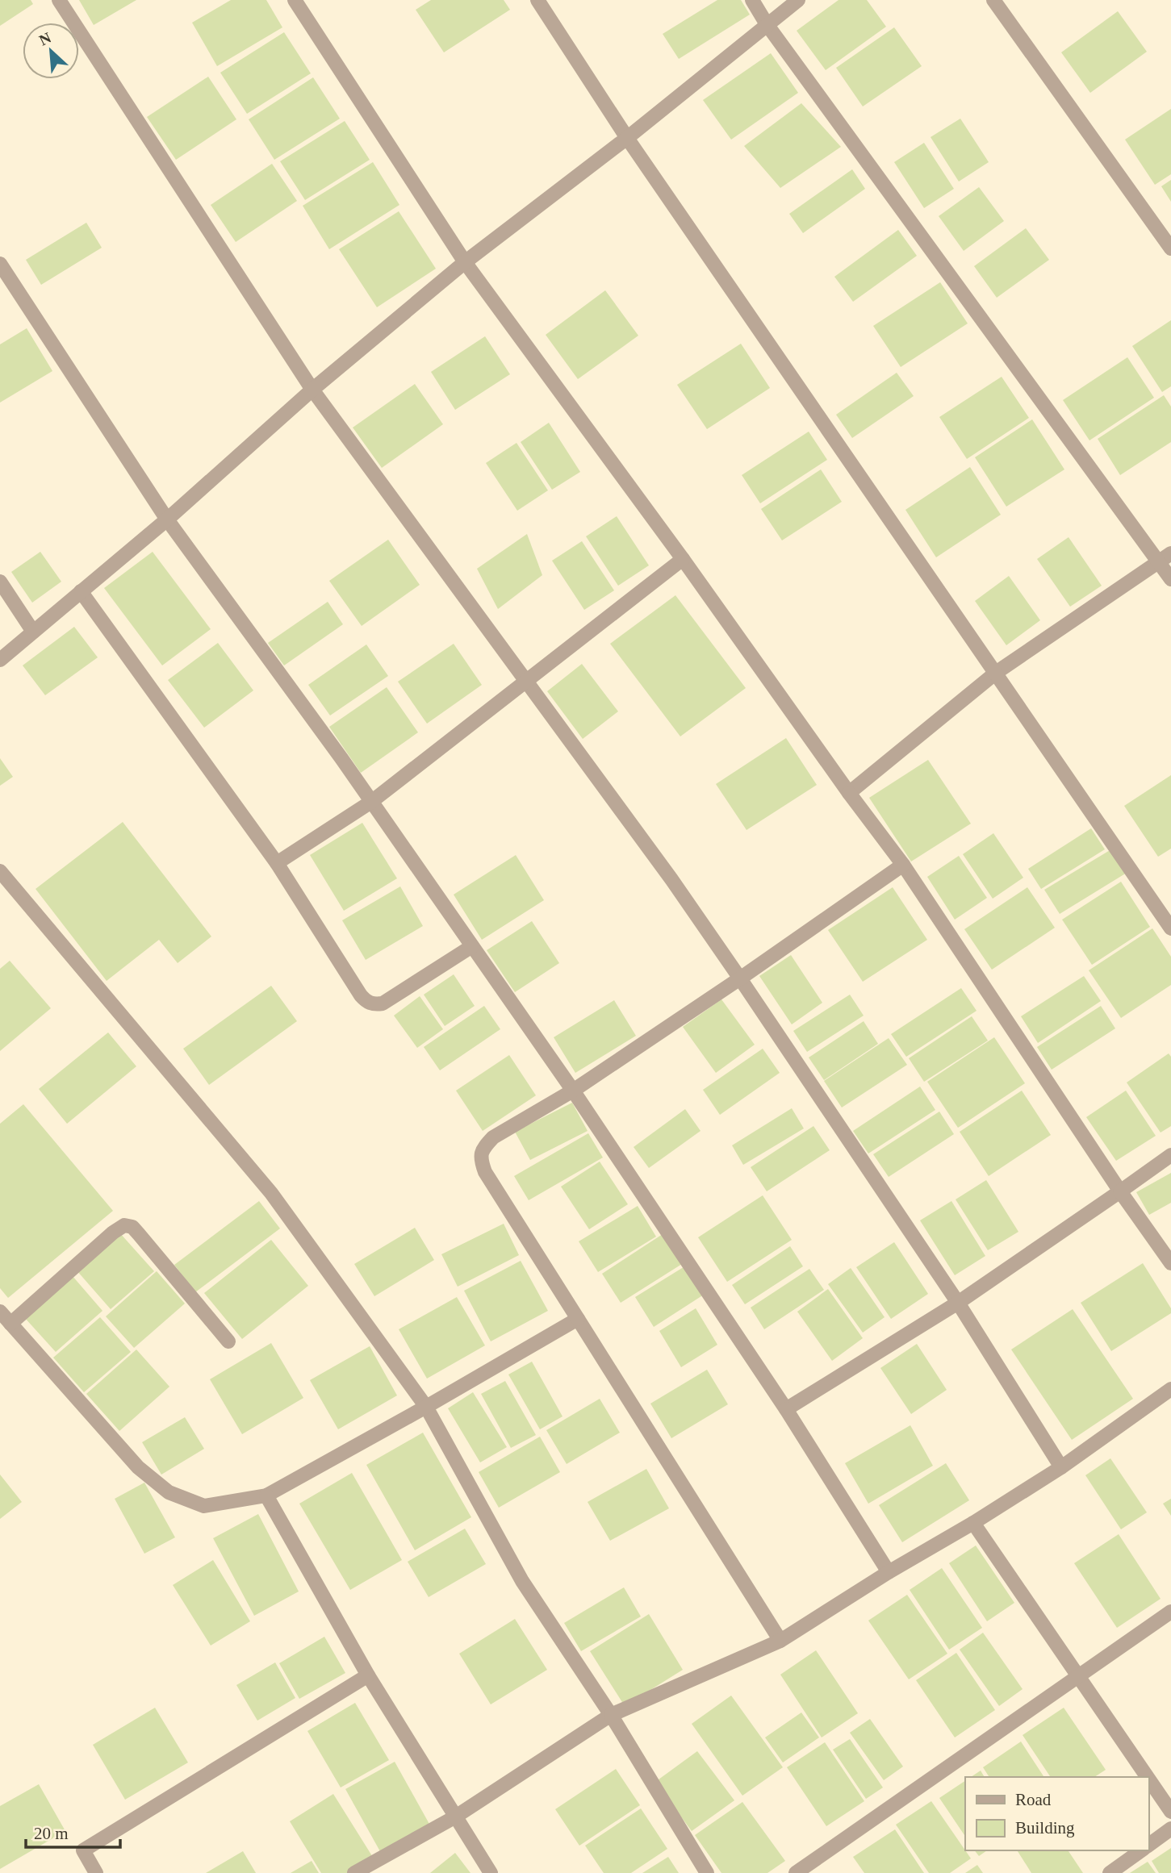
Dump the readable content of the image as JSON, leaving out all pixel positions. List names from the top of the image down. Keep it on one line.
{"legend":["Road","Building"],"scale_bar":"20 m","north":"top left"}
